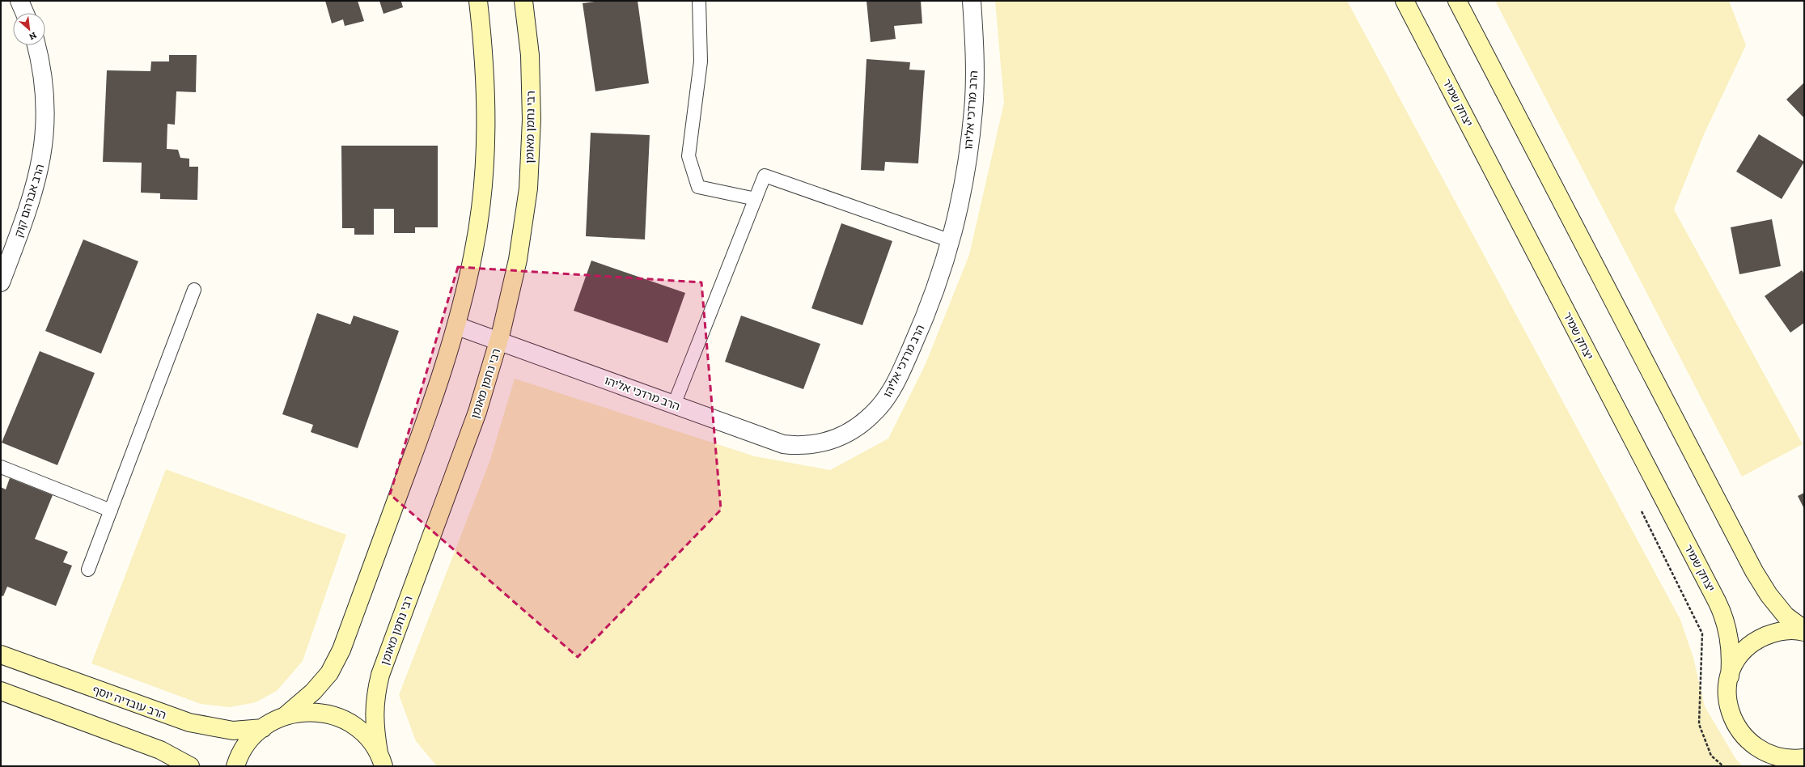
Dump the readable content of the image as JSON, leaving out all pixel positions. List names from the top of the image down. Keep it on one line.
{"streets":{"street":["יצחק שמיר","הרב מרדכי אליהו","רבי נחמן מאומן","הרב אברהם קוק","הרב עובדיה יוסף"]},"crossings":[["הרב מרדכי אליהו","רבי נחמן מאומן"]],"north":"bottom right"}
